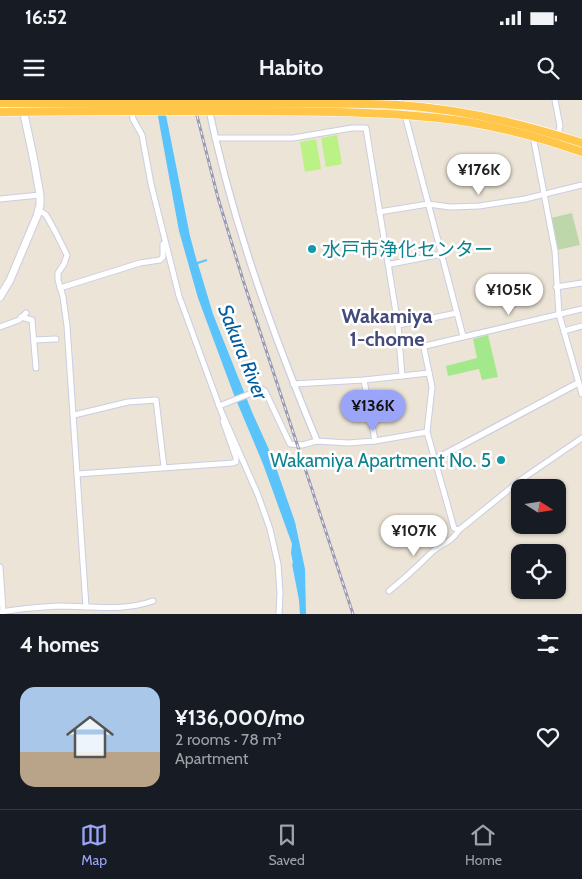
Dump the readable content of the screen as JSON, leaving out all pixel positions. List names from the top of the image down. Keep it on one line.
{"districts":["Wakamiya 1-chome"],"water":["Sakura River"],"places":["水戸市浄化センター","Wakamiya Apartment No. 5"],"north":"right","page":{"status":"16:52","header":"Habito","price":["¥176K","¥105K","¥136K","¥107K"],"heading":"4 homes","list":[{"name":"¥136,000/mo","note":"2 rooms · 78 m² · Apartment"}],"tabs":["Map","Saved","Home"]}}
